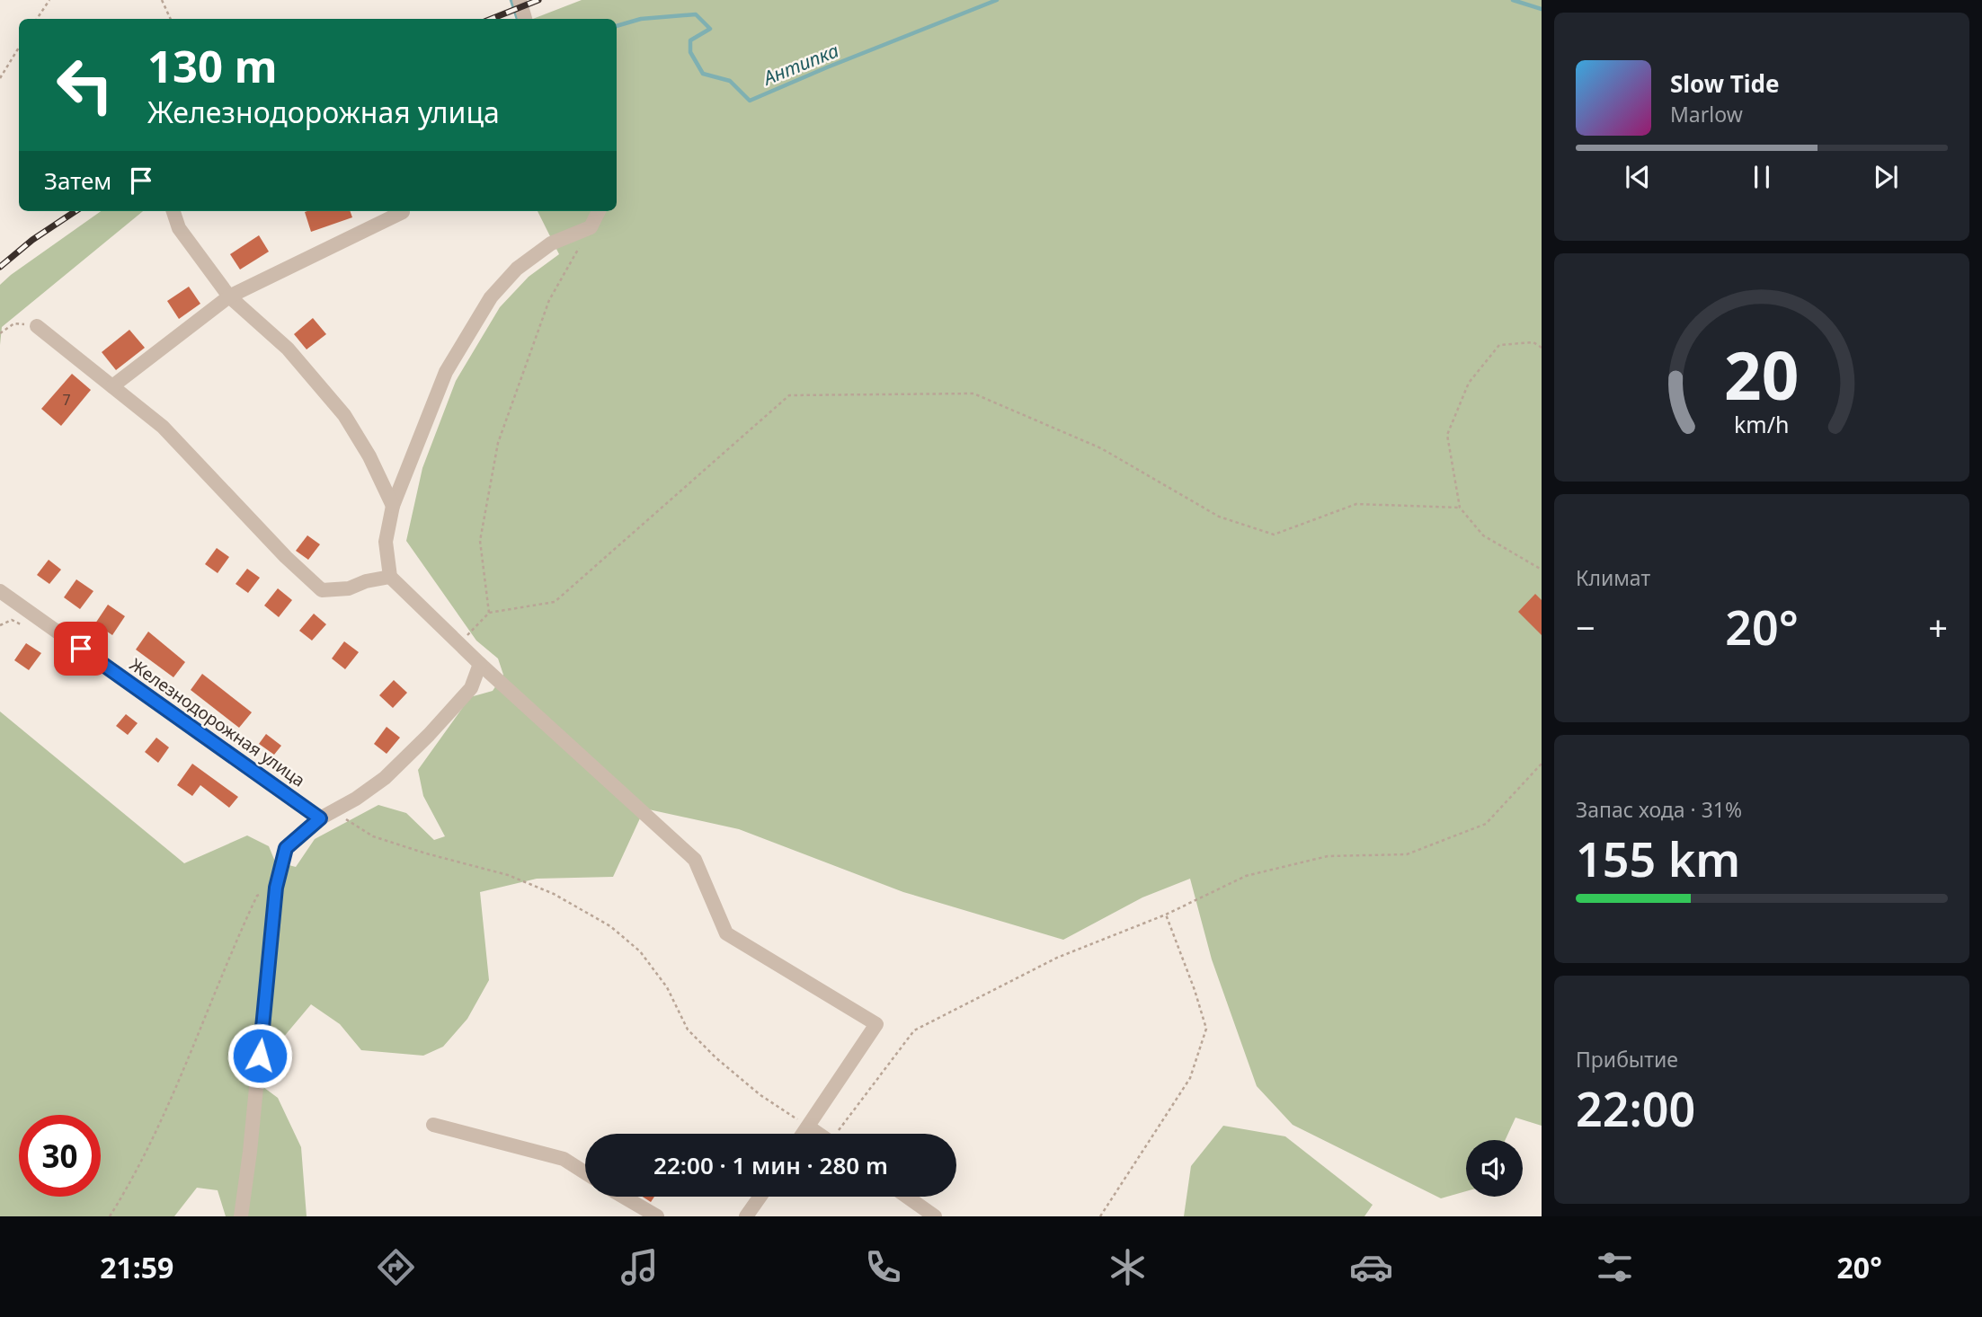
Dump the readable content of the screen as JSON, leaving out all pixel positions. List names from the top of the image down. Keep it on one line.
{"streets":{"street":["Железнодорожная улица"]},"water":["Антипка"],"house_numbers":["7"],"page":{"turn":["130 m","Железнодорожная улица"],"song":["Slow Tide","Marlow"],"then":"Затем","tile":["Климат",["Запас хода · 31%","155 km"],["Прибытие","22:00"]],"heat":["−","20°","+"],"limit":"30","trip":"22:00 · 1 мин · 280 m","tabs":["21:59","20°"],"gauge":["20","km/h"]}}
